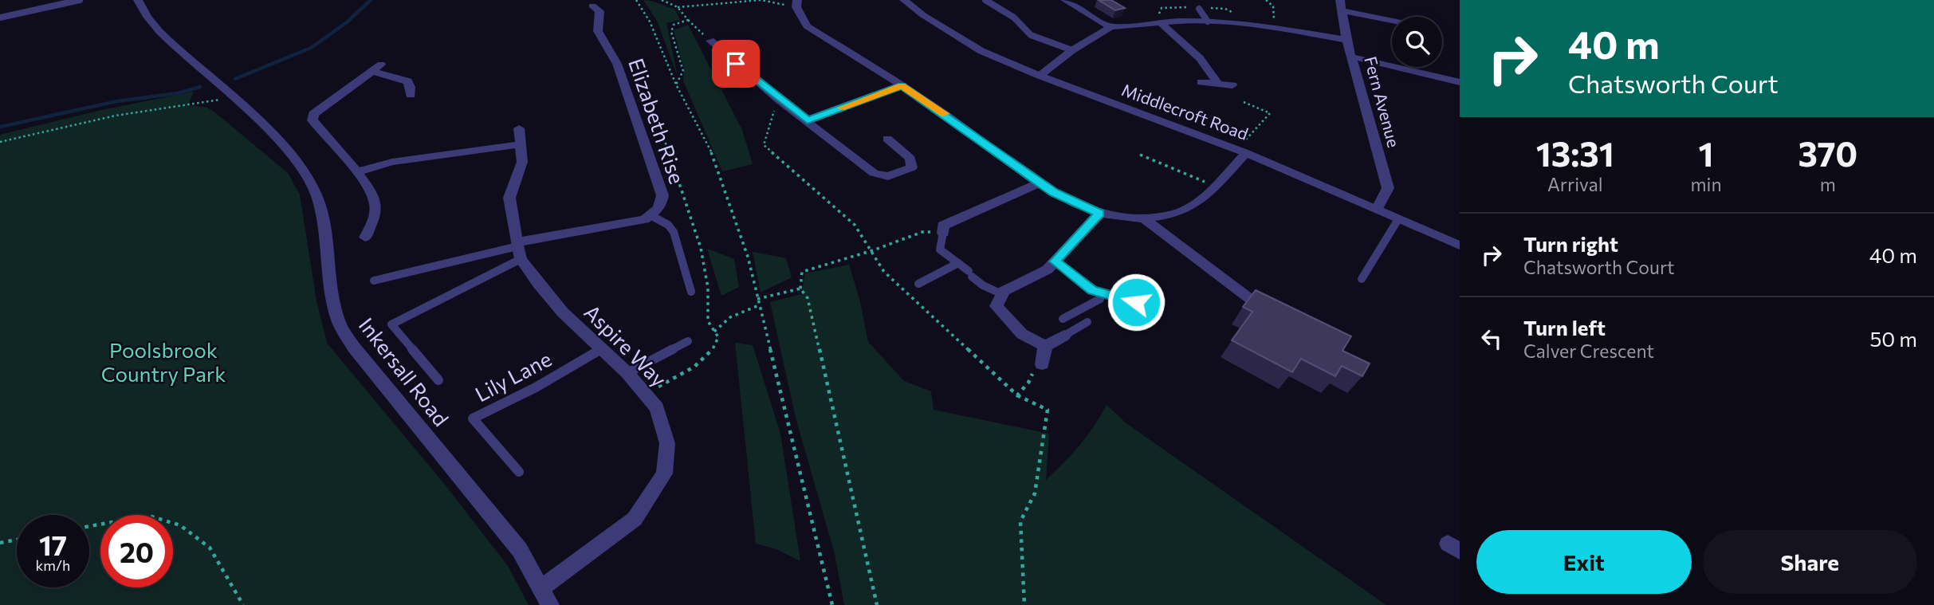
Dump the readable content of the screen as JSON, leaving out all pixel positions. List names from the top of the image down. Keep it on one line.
{"streets":{"street":["Fern Avenue","Middlecroft Road","Elizabeth Rise","Aspire Way","Inkersall Road"],"lane":["Lily Lane"]},"crossings":[["Fern Avenue","Middlecroft Road"],["Aspire Way","Inkersall Road"],["Aspire Way","Lily Lane"]],"parks":["Poolsbrook Country Park"],"page":{"turn":["40 m","Chatsworth Court"],"eta":["13:31","Arrival","1","min","370","m"],"list":[{"name":"Turn right","note":"Chatsworth Court","value":"40 m"},{"name":"Turn left","note":"Calver Crescent","value":"50 m"}],"speed":"17 km/h","limit":"20","buttons":["Exit","Share"]}}
